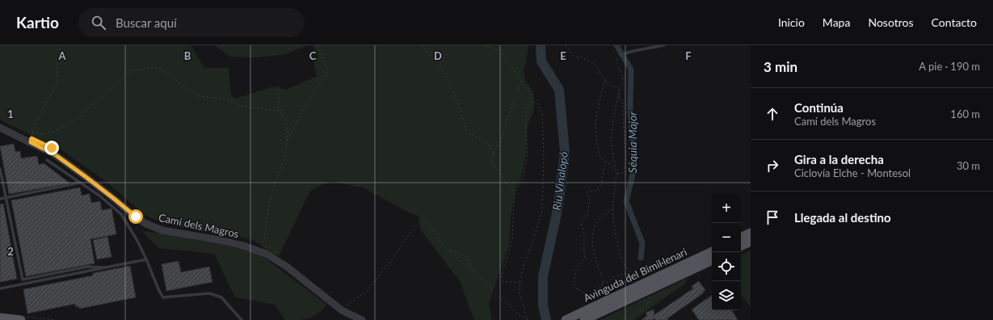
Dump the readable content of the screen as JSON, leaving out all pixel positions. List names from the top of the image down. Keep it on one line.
{"streets":{"main road":["Avinguda del Bimil·lenari"],"street":["Camí dels Magros"]},"water":["Séquia Major","Riu Vinalopó"],"page":{"header":"Kartio","search":"Buscar aquí","nav":["Inicio","Mapa","Nosotros","Contacto"],"heading":["3 min","A pie · 190 m"],"list":[["Continúa","Camí dels Magros","160 m"],["Gira a la derecha","Ciclovía Elche - Montesol","30 m"],"Llegada al destino"],"map_buttons":["+","−"]},"grid":{"columns":["A","B","C","D","E","F"],"rows":["1","2"]}}
